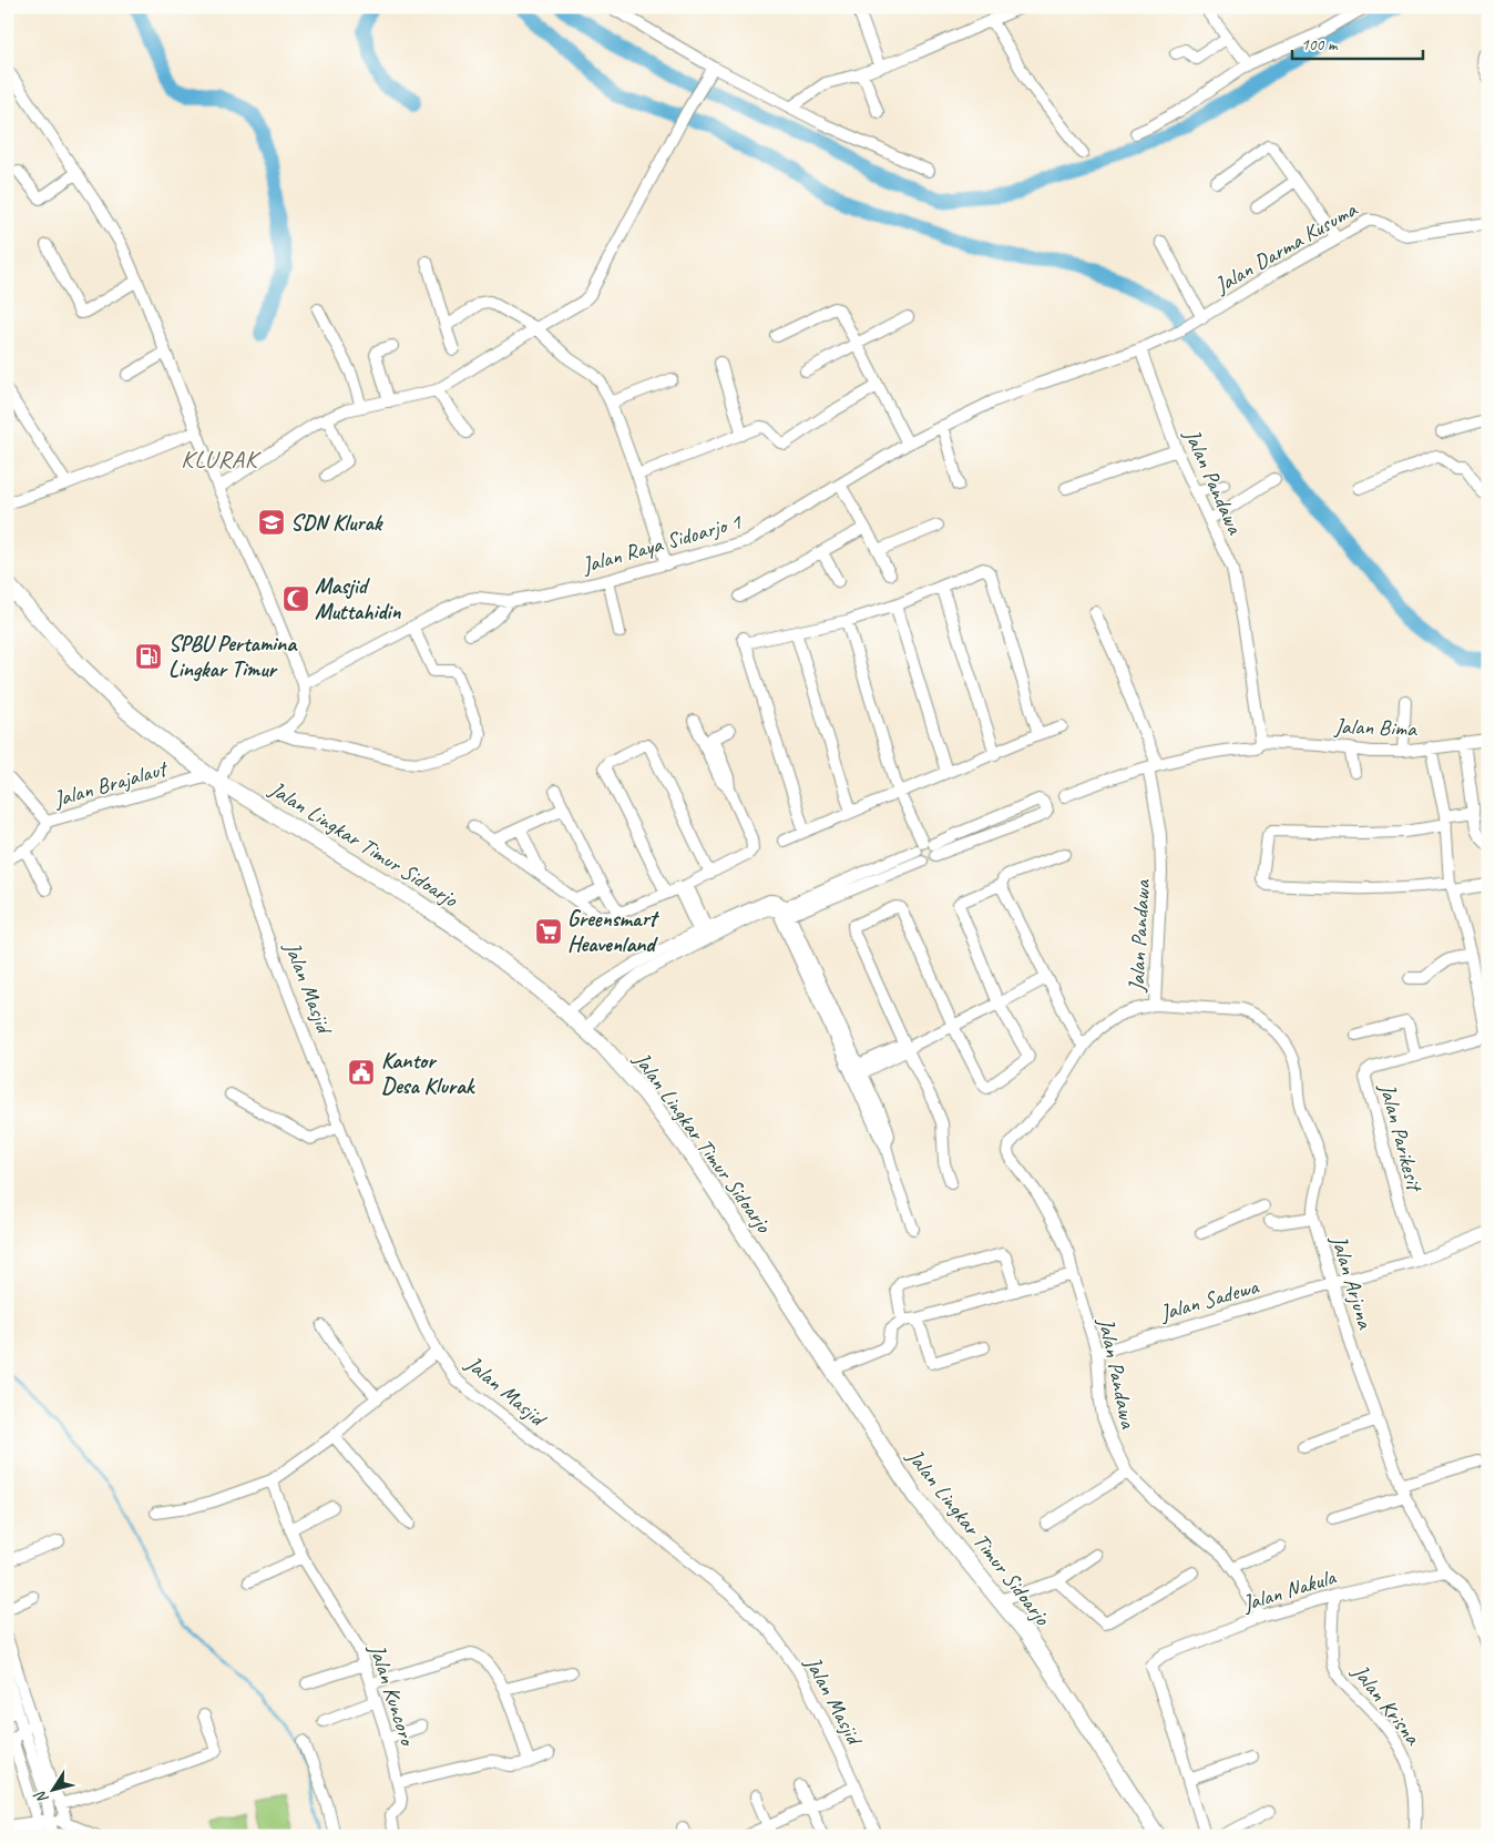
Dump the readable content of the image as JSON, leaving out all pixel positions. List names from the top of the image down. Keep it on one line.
{"streets":{"main road":["Jalan Lingkar Timur Sidoarjo"],"street":["Jalan Darma Kusuma","Jalan Pandawa","Jalan Raya Sidoarjo 1","Jalan Bima","Jalan Brajalaut","Jalan Masjid","Jalan Parikesit","Jalan Arjuna","Jalan Sadewa","Jalan Nakula","Jalan Kuncoro","Jalan Krisna"]},"crossings":[["Jalan Darma Kusuma","Jalan Pandawa"],["Jalan Darma Kusuma","Jalan Raya Sidoarjo 1"],["Jalan Pandawa","Jalan Raya Sidoarjo 1"],["Jalan Pandawa","Jalan Bima"],["Jalan Pandawa","Jalan Arjuna"],["Jalan Pandawa","Jalan Sadewa"],["Jalan Pandawa","Jalan Nakula"],["Jalan Bima","Jalan Parikesit"],["Jalan Brajalaut","Jalan Lingkar Timur Sidoarjo"],["Jalan Brajalaut","Jalan Masjid"],["Jalan Lingkar Timur Sidoarjo","Jalan Masjid"],["Jalan Parikesit","Jalan Sadewa"],["Jalan Arjuna","Jalan Sadewa"],["Jalan Arjuna","Jalan Nakula"],["Jalan Nakula","Jalan Krisna"]],"districts":["KLURAK"],"places":{"school or university":["SDN Klurak"],"mosque":["Masjid Muttahidin"],"fuel station":["SPBU Pertamina Lingkar Timur"],"supermarket":["Greensmart Heavenland"],"public building":["Kantor Desa Klurak"]},"scale_bar":"100 m","north":"bottom left"}
